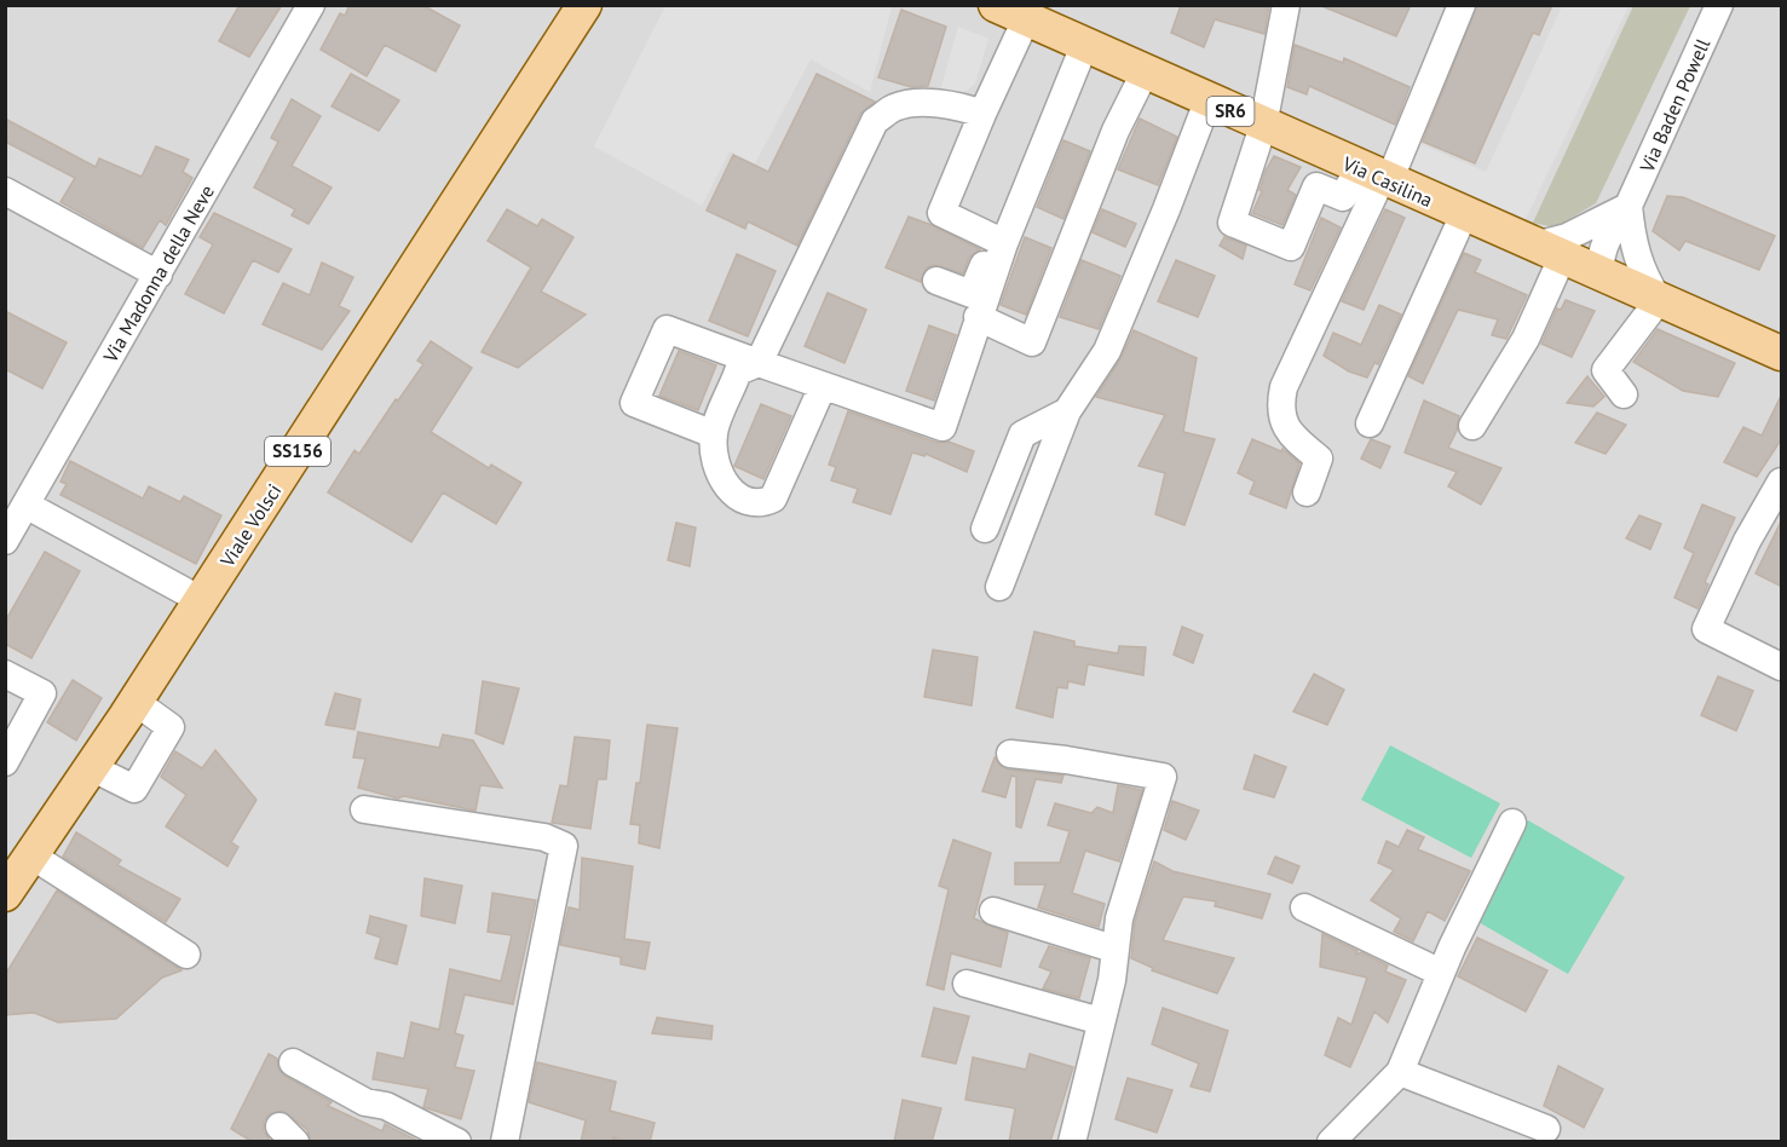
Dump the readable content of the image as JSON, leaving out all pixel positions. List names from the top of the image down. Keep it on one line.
{"streets":{"main road":["SR6","Via Casilina","SS156","Viale Volsci"],"street":["Via Baden Powell","Via Madonna della Neve"]},"crossings":[["Via Baden Powell","Via Casilina"]]}
